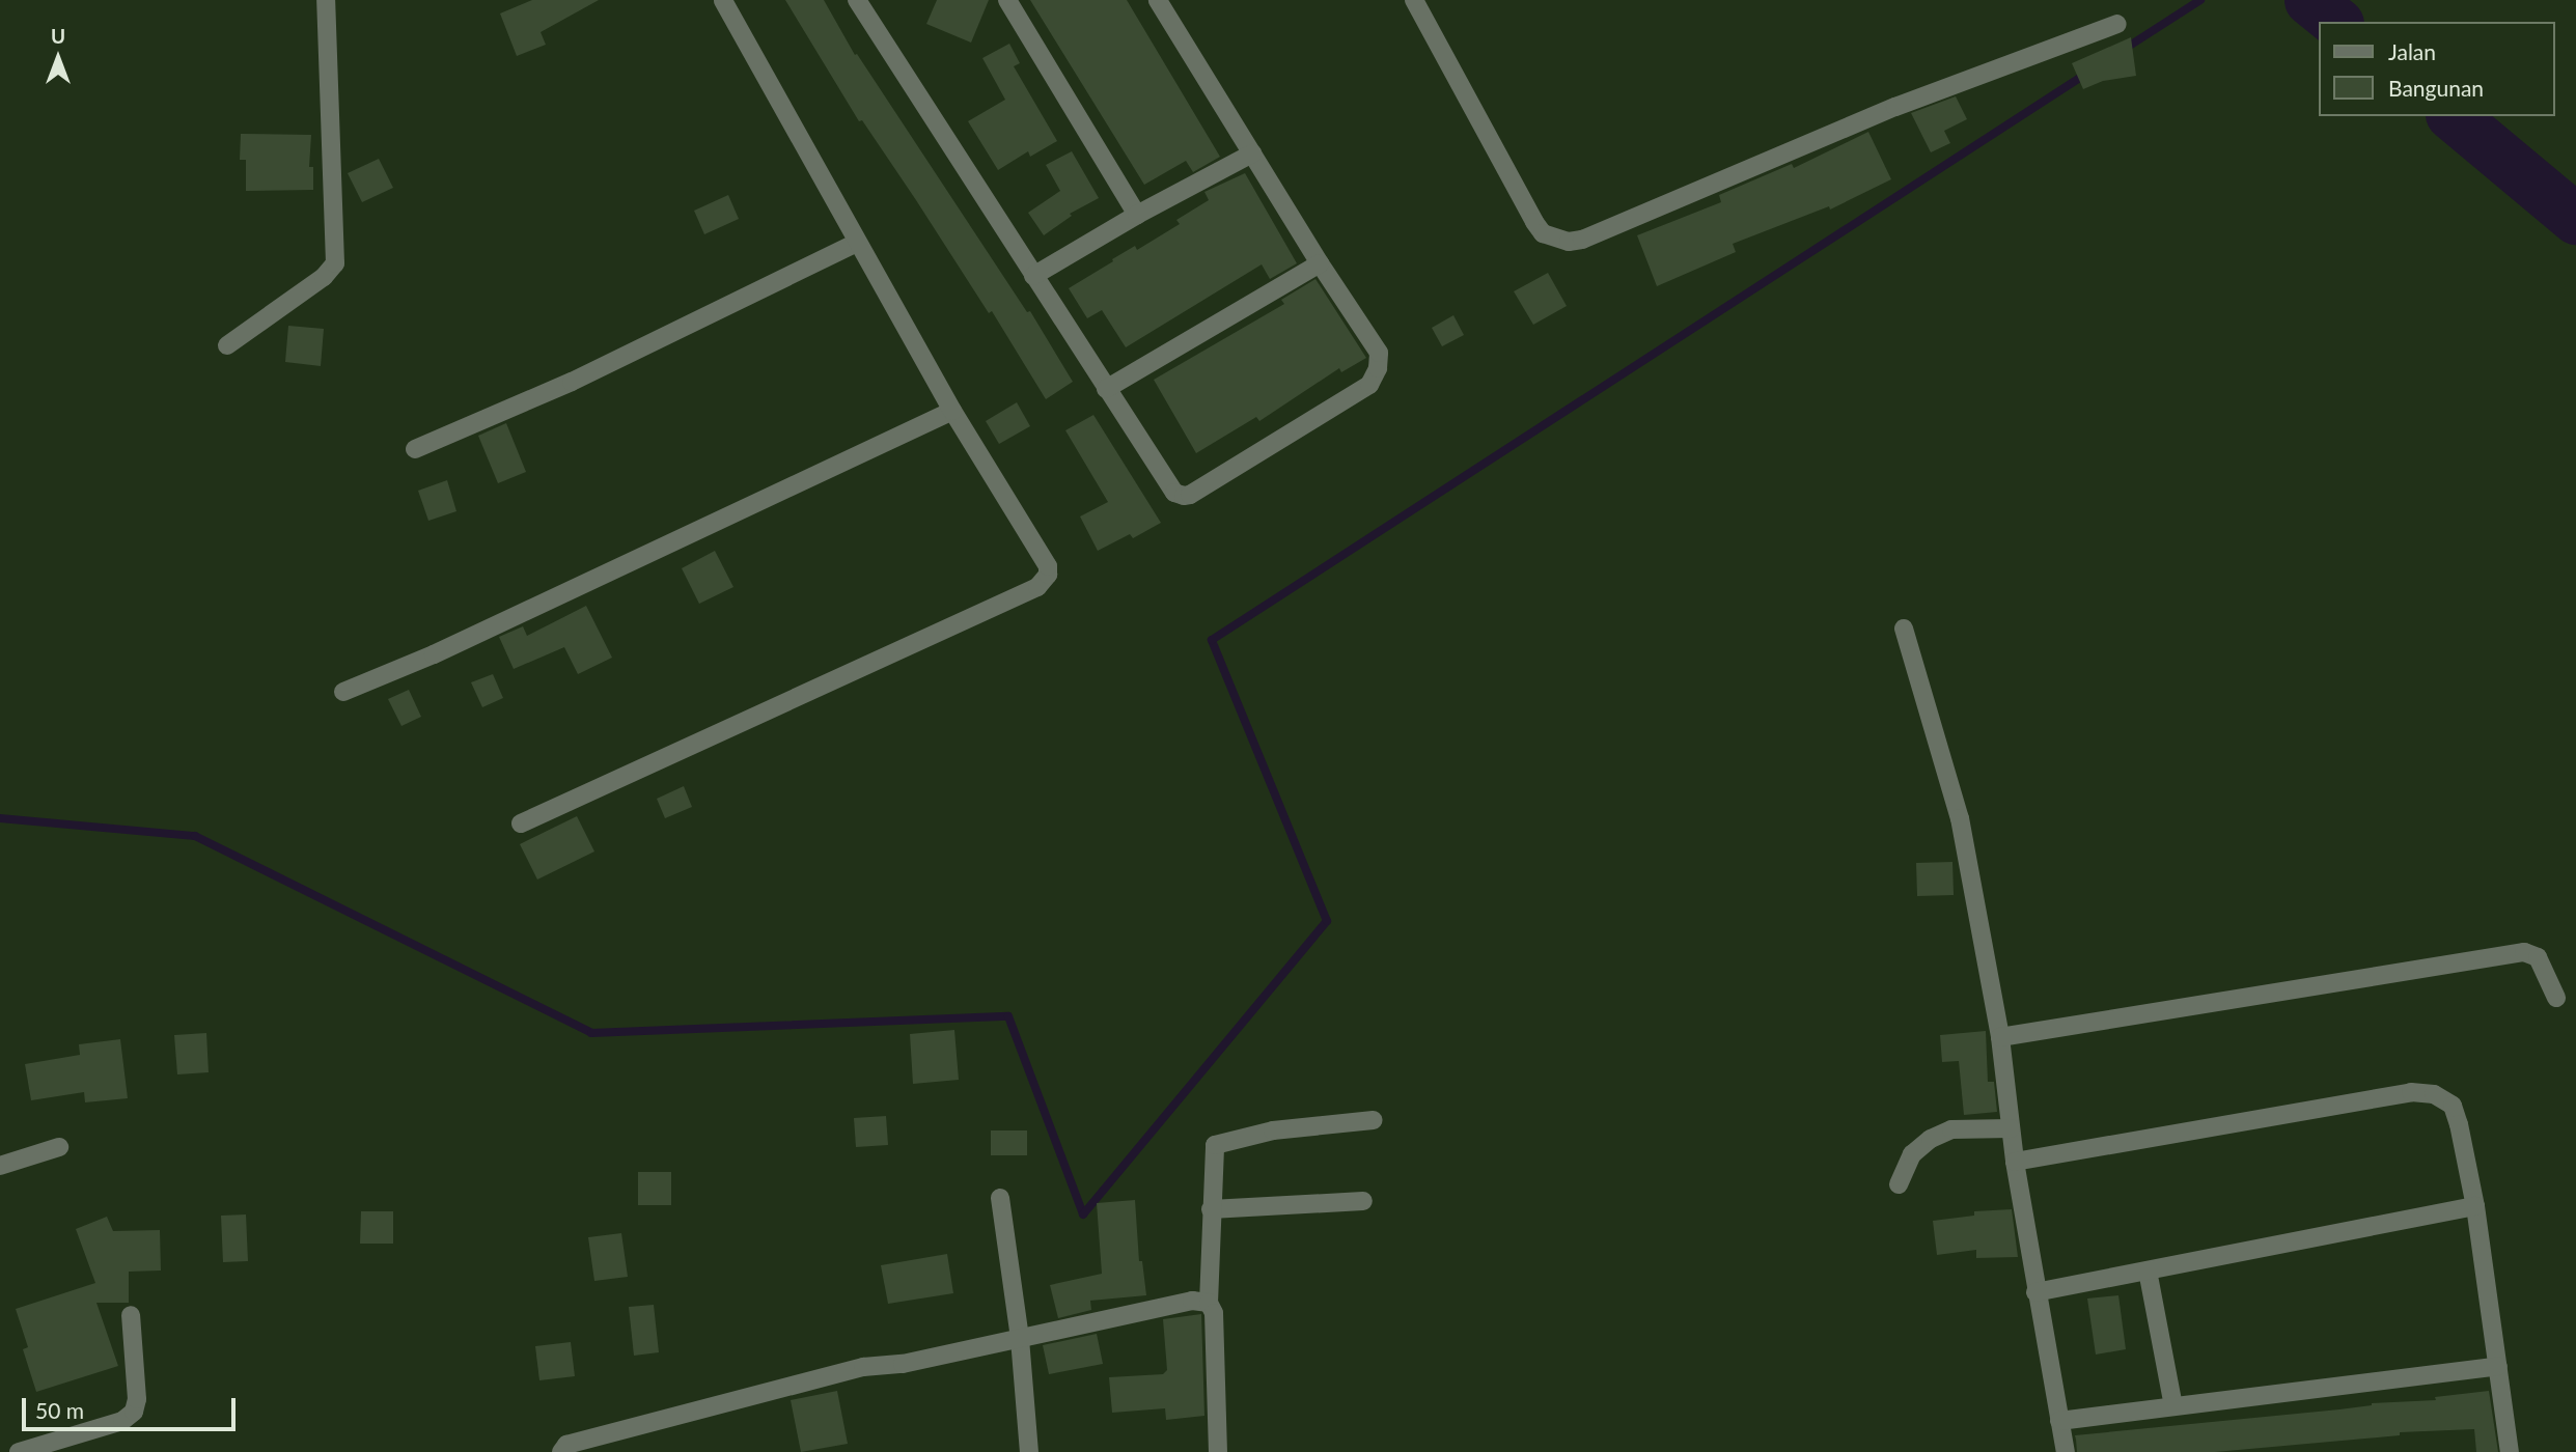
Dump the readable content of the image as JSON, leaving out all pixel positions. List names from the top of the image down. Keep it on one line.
{"legend":["Jalan","Bangunan"],"scale_bar":"50 m","north":"top"}
